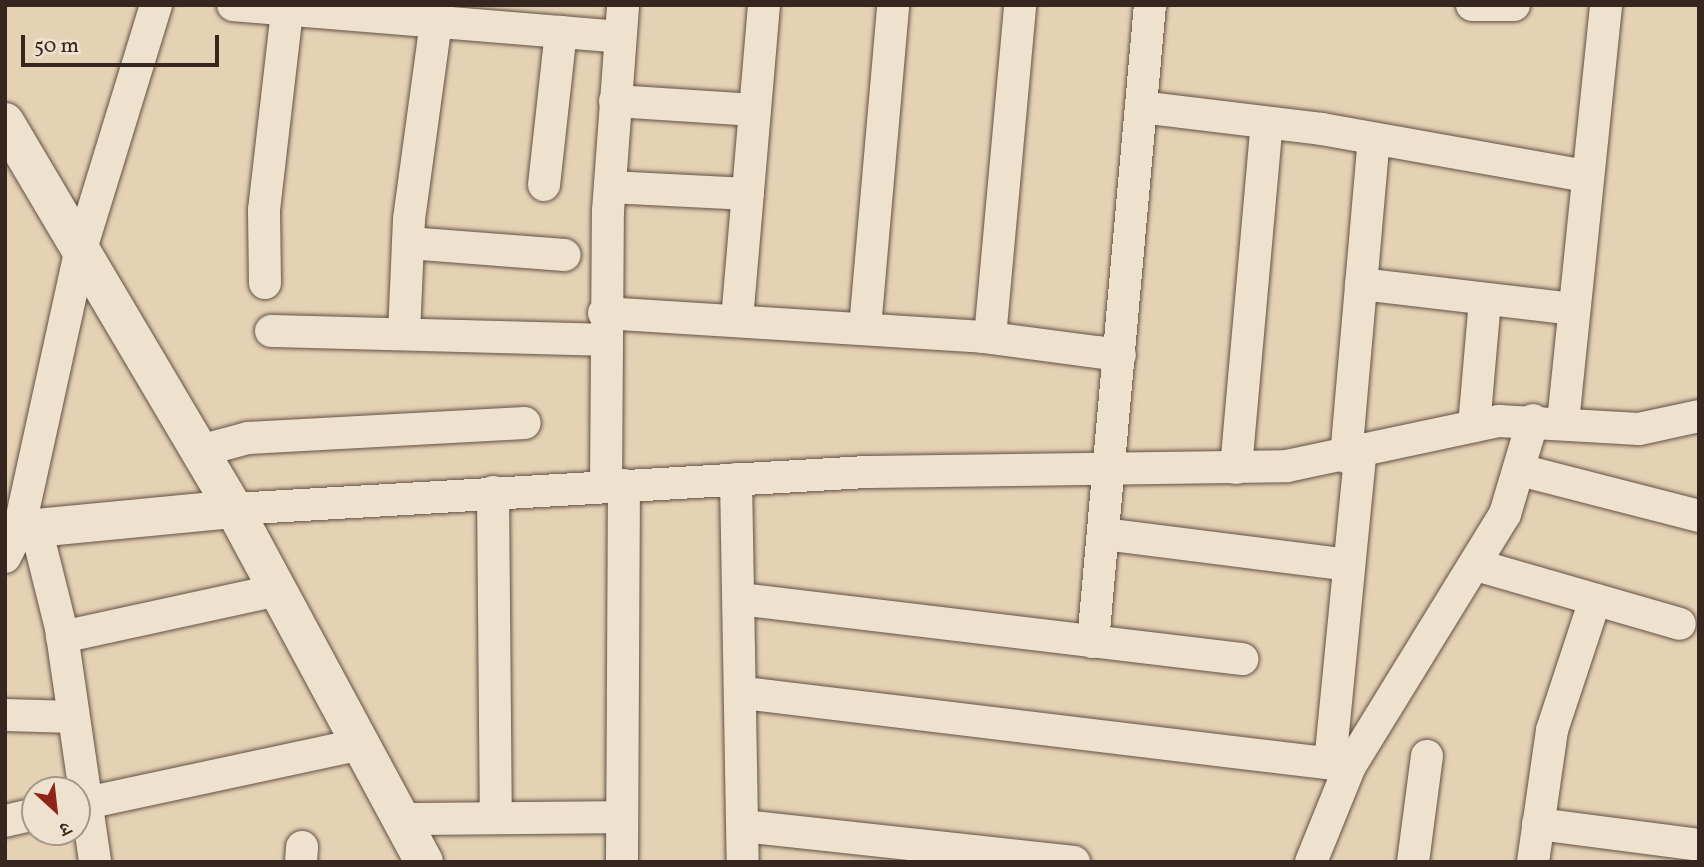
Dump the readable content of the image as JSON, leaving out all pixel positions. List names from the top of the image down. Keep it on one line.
{"scale_bar":"50 m","north":"bottom right"}
